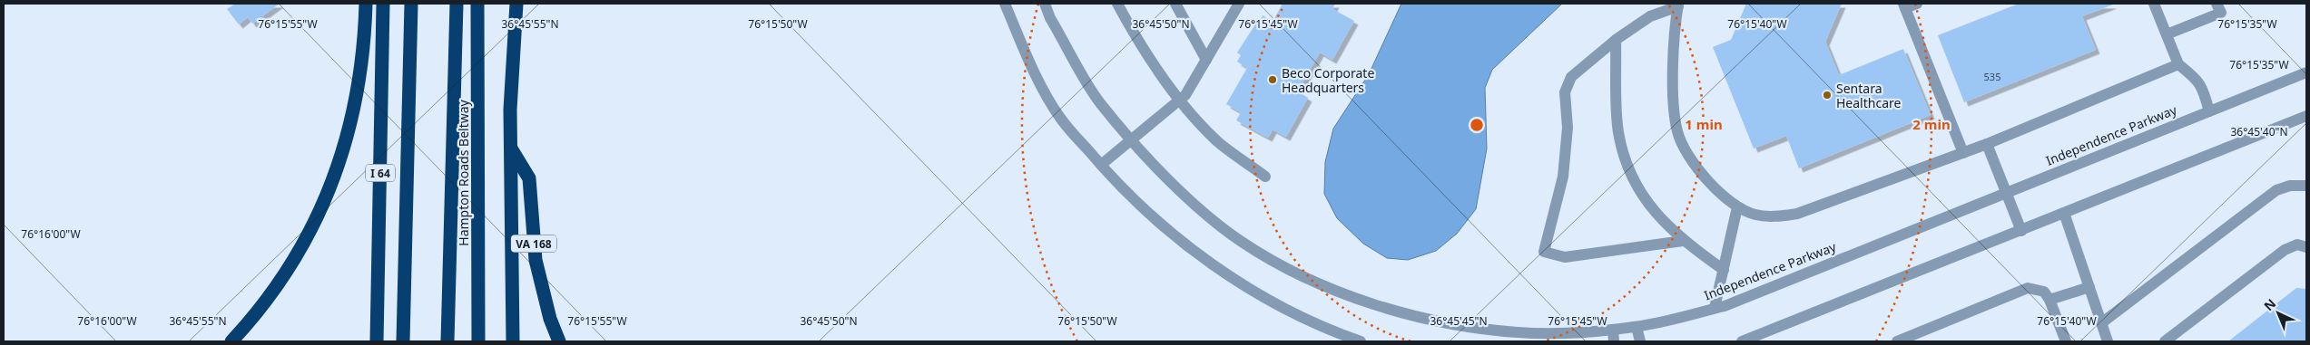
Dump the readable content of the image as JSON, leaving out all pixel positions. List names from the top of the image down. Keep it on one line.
{"streets":{"highway":["I 64","Hampton Roads Beltway","VA 168"],"street":["Independence Parkway"]},"places":["Beco Corporate Headquarters","Sentara Healthcare"],"house_numbers":["535"],"north":"top left","coordinates":["36°45'55\"N","36°45'50\"N","76°15'55\"W","76°15'50\"W","76°15'45\"W","76°15'40\"W","76°15'35\"W","36°45'40\"N","76°16'00\"W","36°45'45\"N"],"rings":["1 min","2 min"]}
